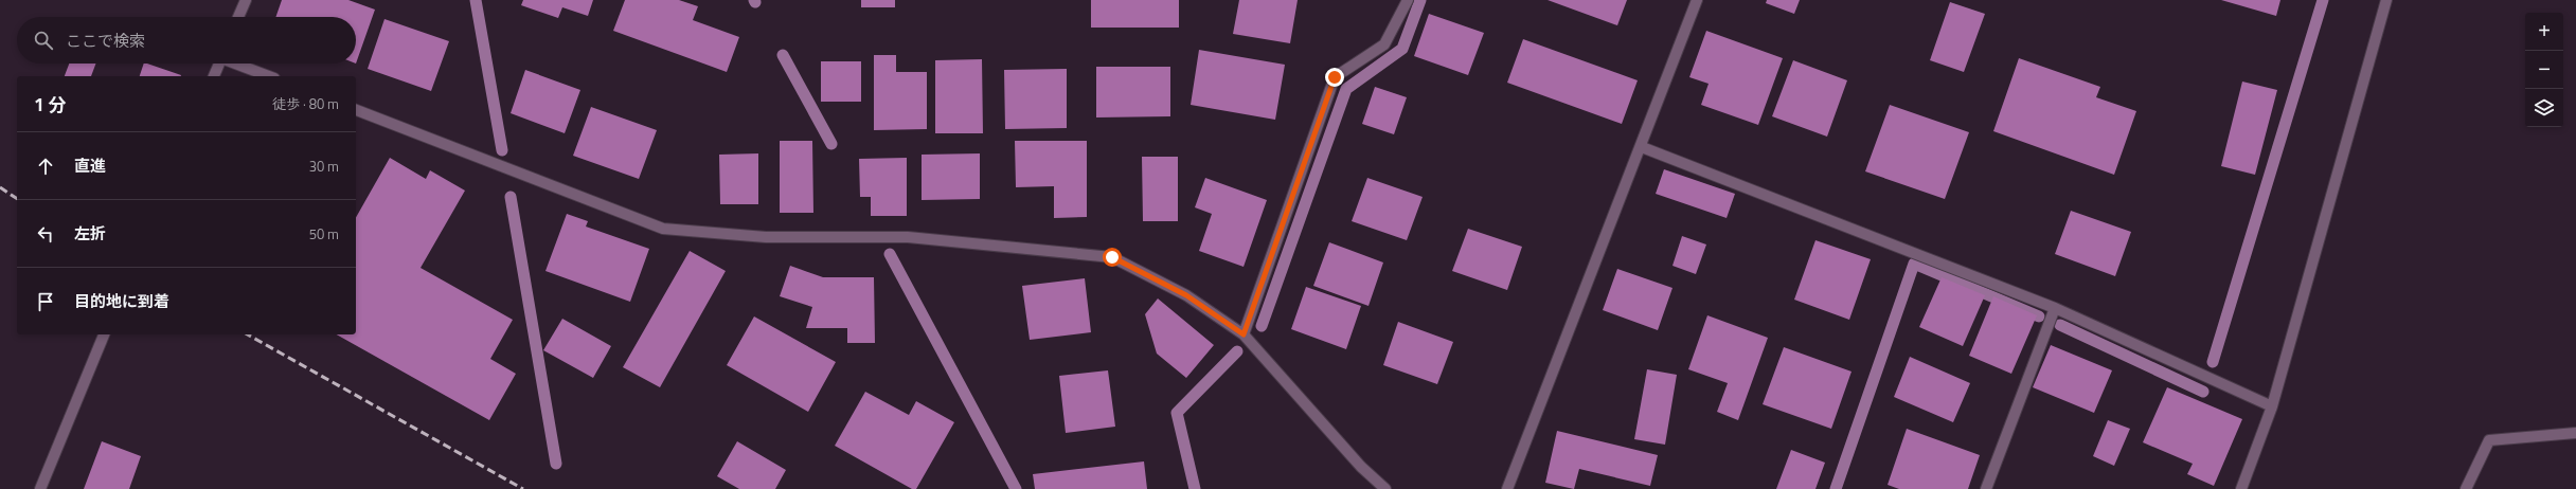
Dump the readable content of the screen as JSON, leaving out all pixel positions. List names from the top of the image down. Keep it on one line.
{"page":{"map_buttons":["+","−"],"search":"ここで検索","heading":["1 分","徒歩 · 80 m"],"list":[["直進","30 m"],["左折","50 m"],"目的地に到着"]}}
